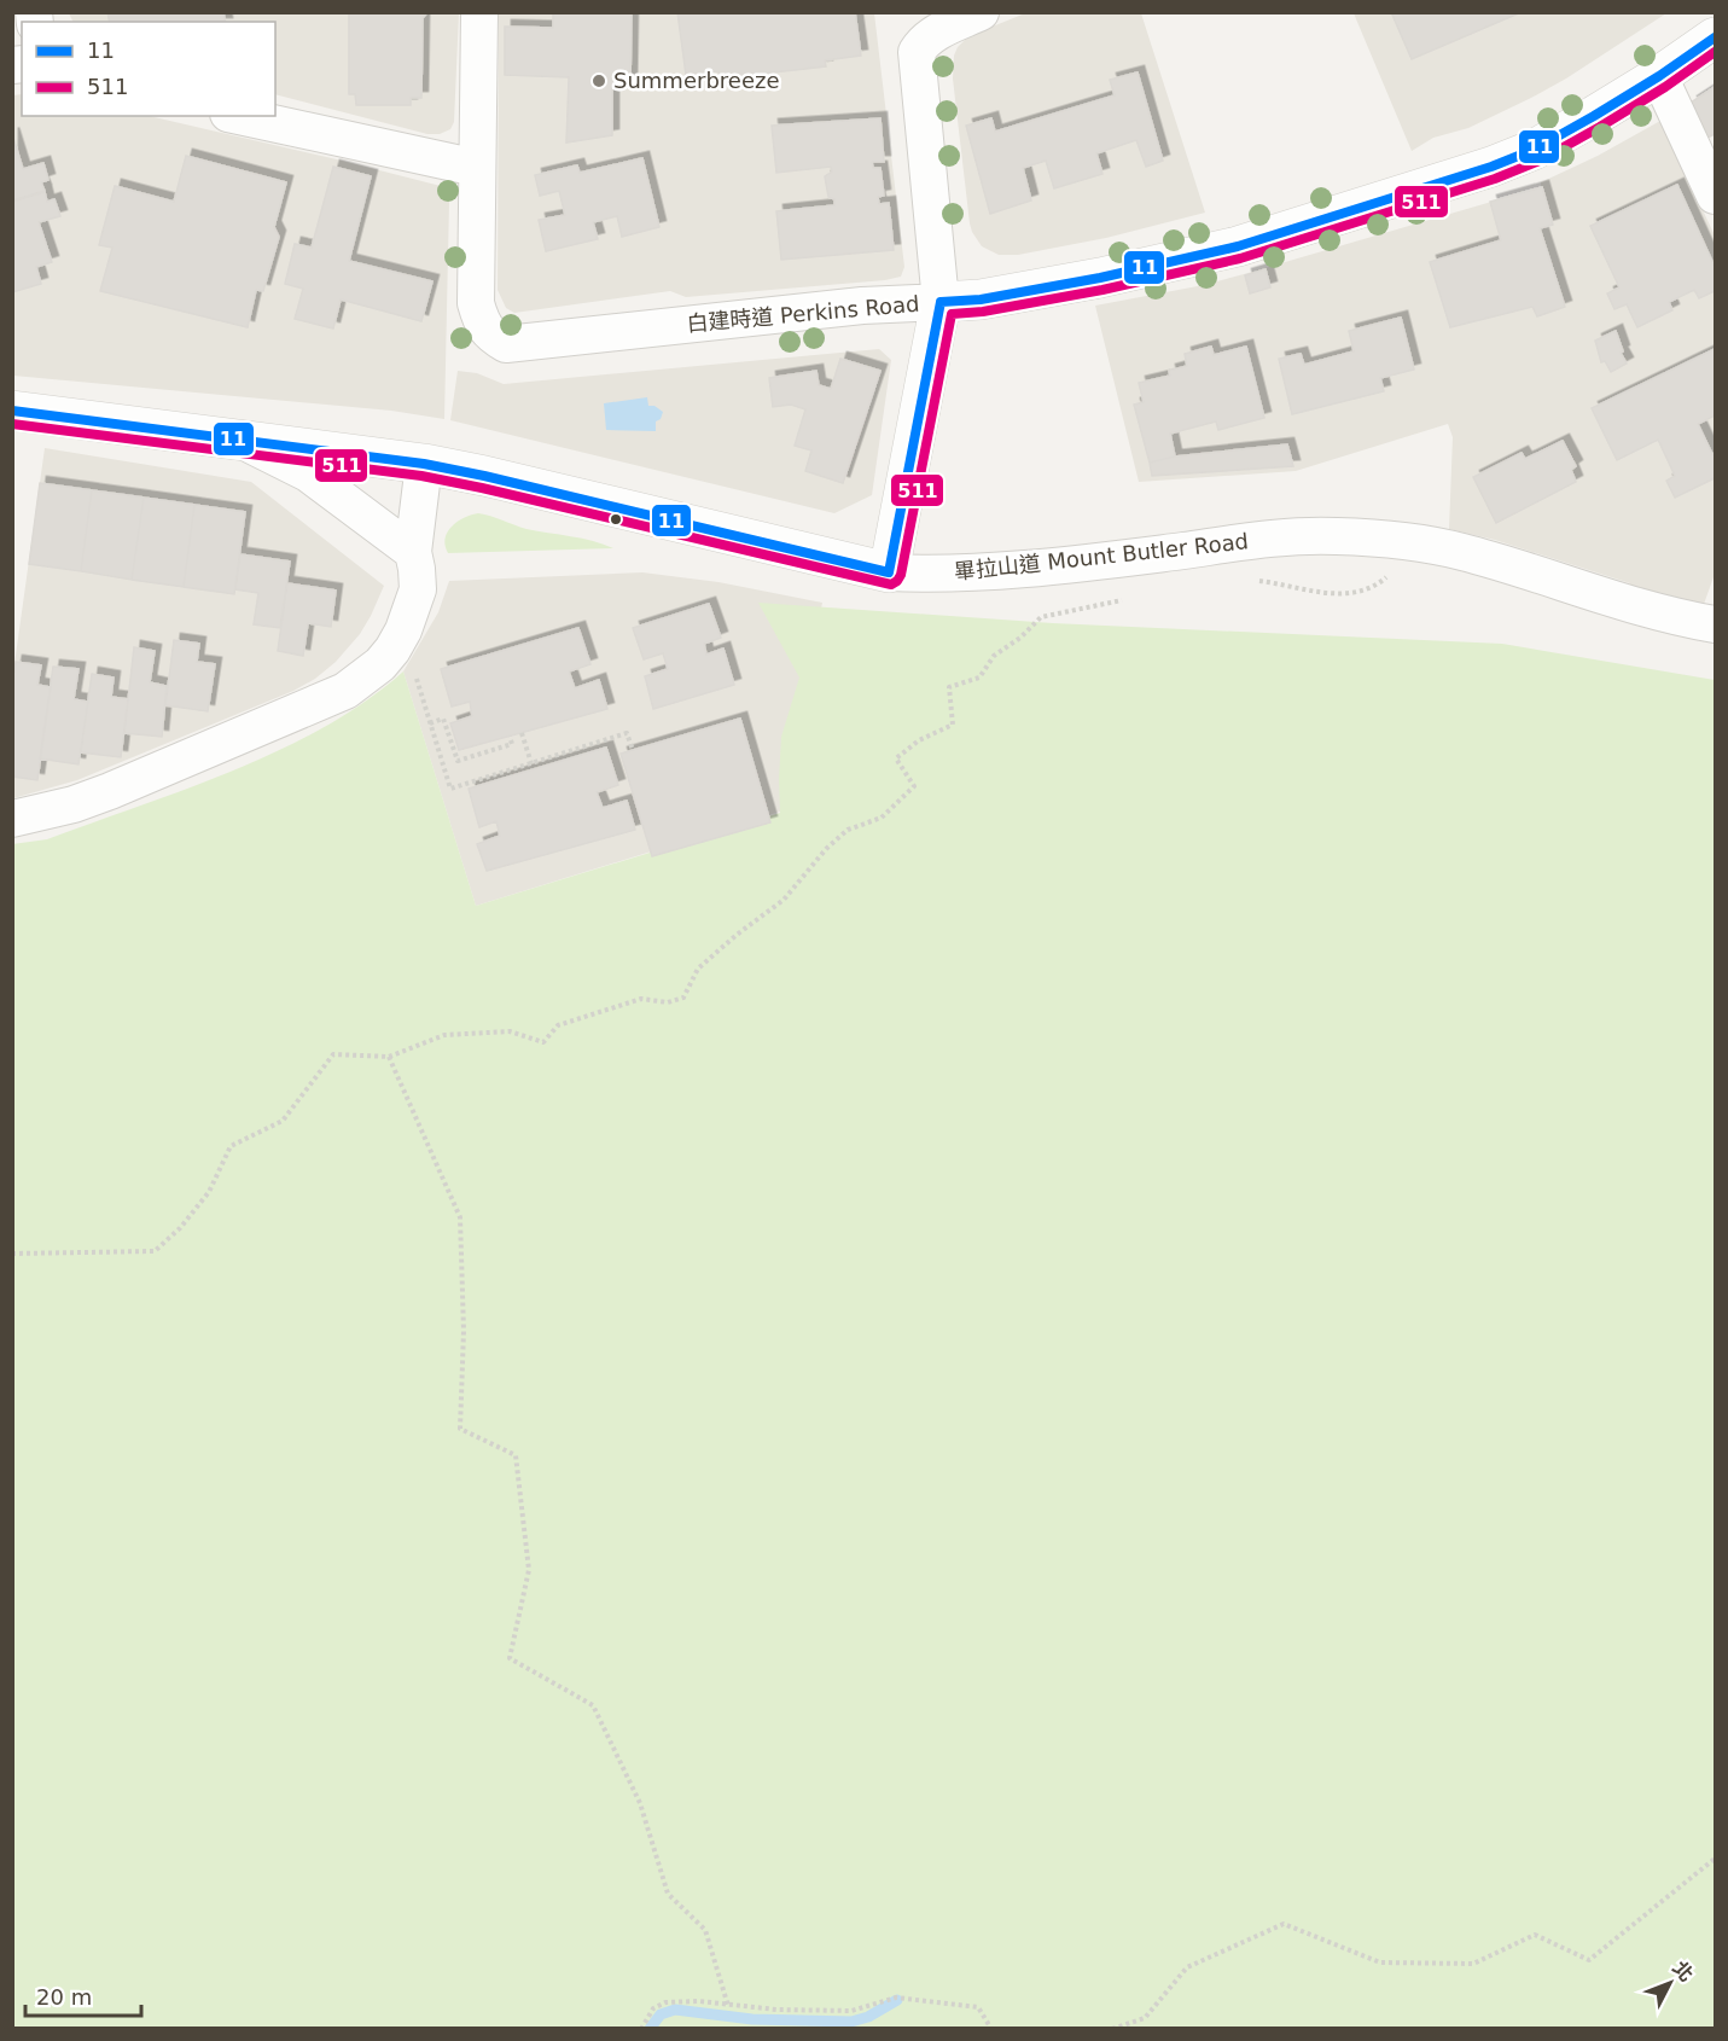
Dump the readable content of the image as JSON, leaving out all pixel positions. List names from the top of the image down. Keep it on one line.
{"streets":{"street":["白建時道 Perkins Road","畢拉山道 Mount Butler Road"]},"places":["Summerbreeze"],"lines":["transit line 11","transit line 511"],"legend":["11","511"],"scale_bar":"20 m","north":"top right"}
